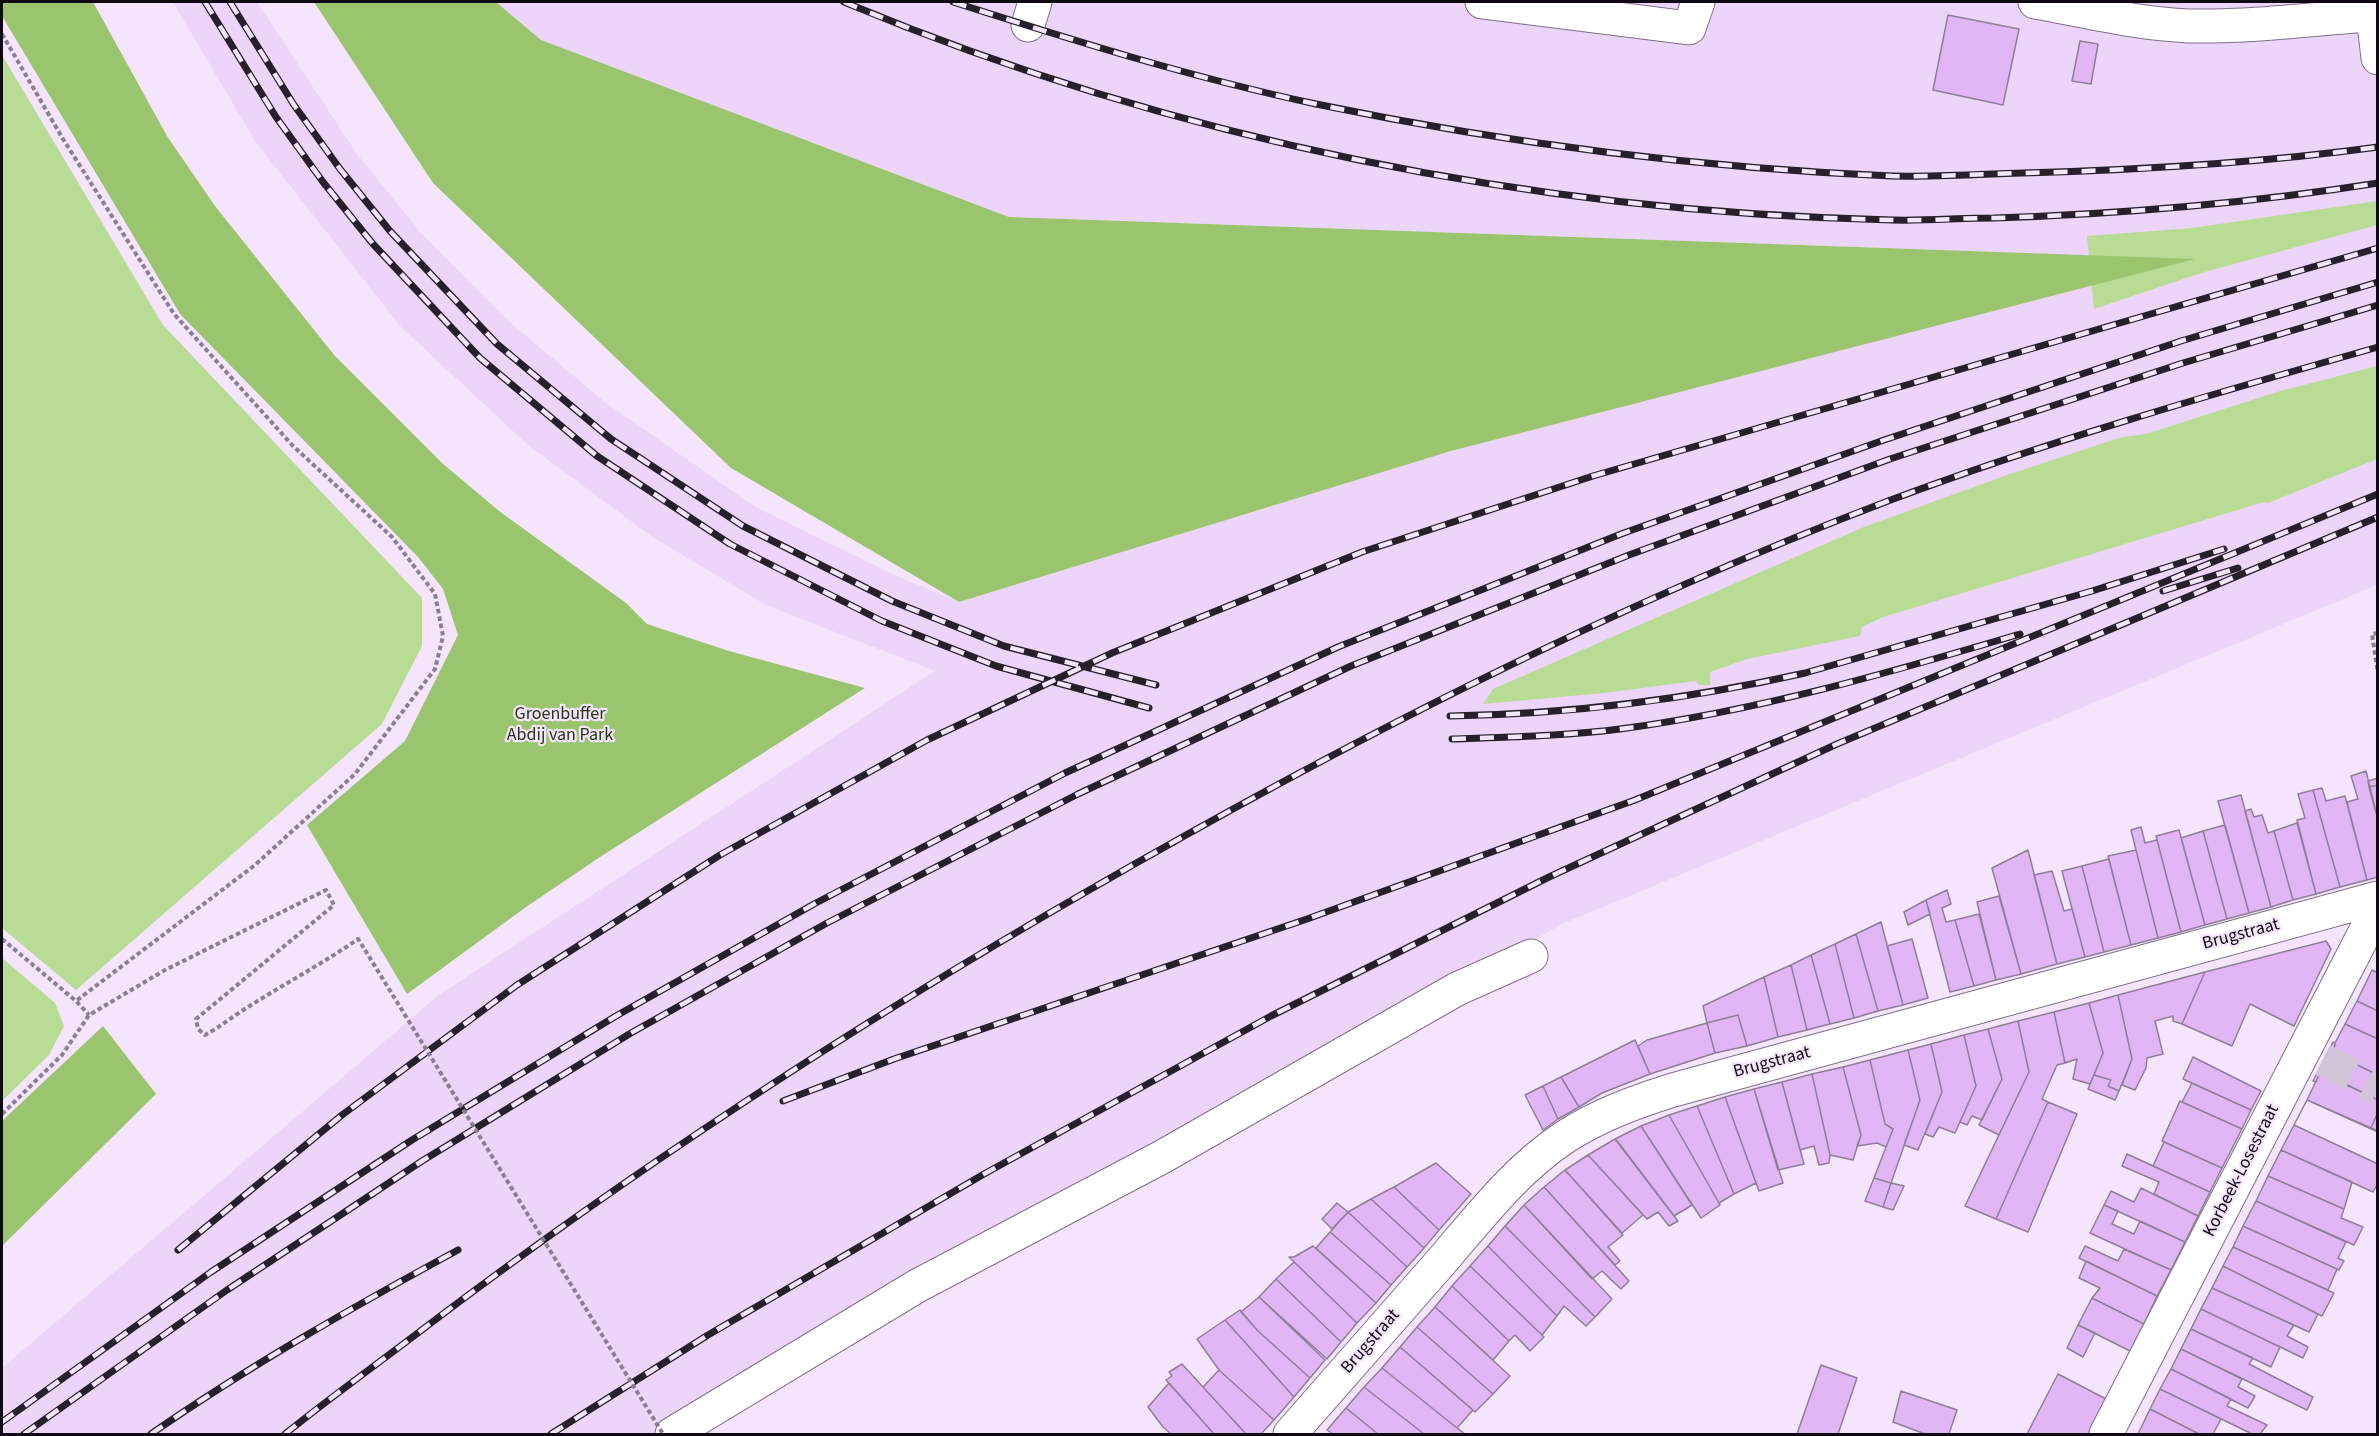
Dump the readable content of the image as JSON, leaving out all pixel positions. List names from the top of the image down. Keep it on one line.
{"streets":{"street":["Brugstraat","Korbeek-Losestraat"]},"parks":["Groenbuffer Abdij van Park"]}
